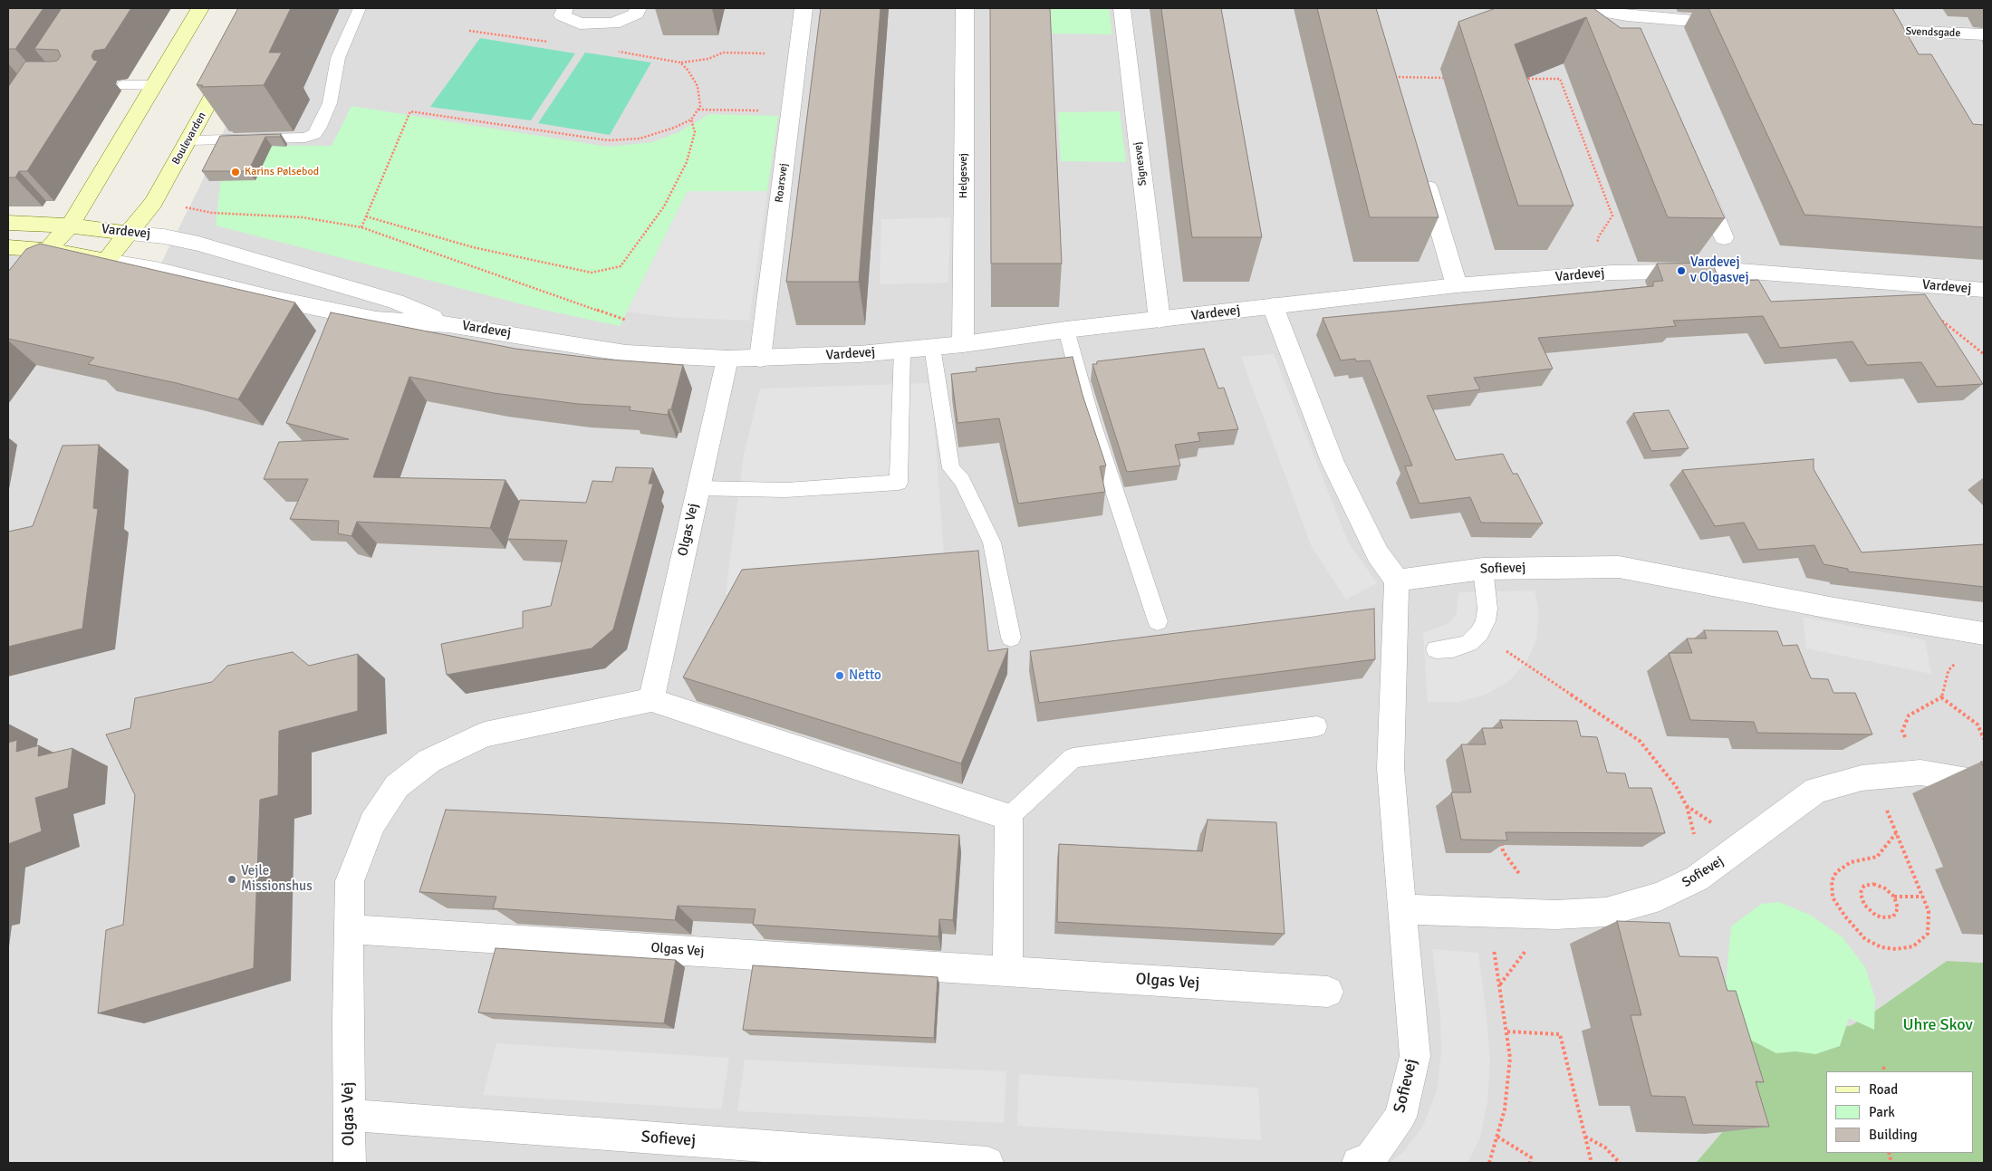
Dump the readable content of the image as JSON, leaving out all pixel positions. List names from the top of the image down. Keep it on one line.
{"streets":{"main road":["Boulevarden","Vardevej"],"street":["Svendsgade","Signesvej","Helgesvej","Roarsvej","Olgas Vej","Sofievej"]},"crossings":[["Boulevarden","Vardevej"],["Signesvej","Vardevej"],["Helgesvej","Vardevej"],["Roarsvej","Vardevej"],["Vardevej","Olgas Vej"],["Olgas Vej","Sofievej"]],"parks":["Uhre Skov"],"places":["Karins Pølsebod","Vardevej v Olgasvej","Netto","Vejle Missionshus"],"legend":["Road","Park","Building"]}
